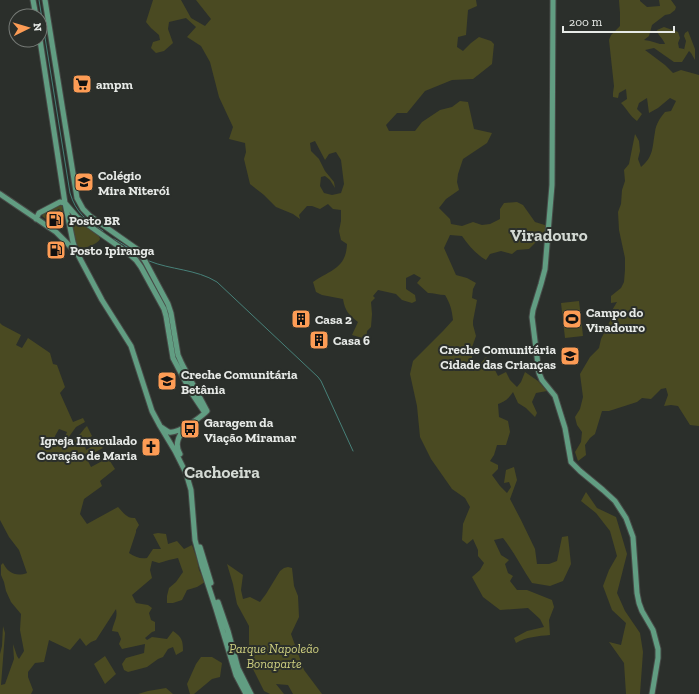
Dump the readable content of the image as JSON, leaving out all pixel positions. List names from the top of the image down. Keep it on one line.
{"districts":["Viradouro","Cachoeira"],"parks":["Parque Napoleão Bonaparte"],"places":{"supermarket":["ampm"],"school or university":["Colégio Mira Niterói","Creche Comunitária Cidade das Crianças","Creche Comunitária Betânia"],"fuel station":["Posto BR","Posto Ipiranga"],"building":["Casa 2","Casa 6"],"sports":["Campo do Viradouro"],"bus stop":["Garagem da Viação Miramar"],"church":["Igreja Imaculado Coração de Maria"]},"scale_bar":"200 m","north":"right"}
